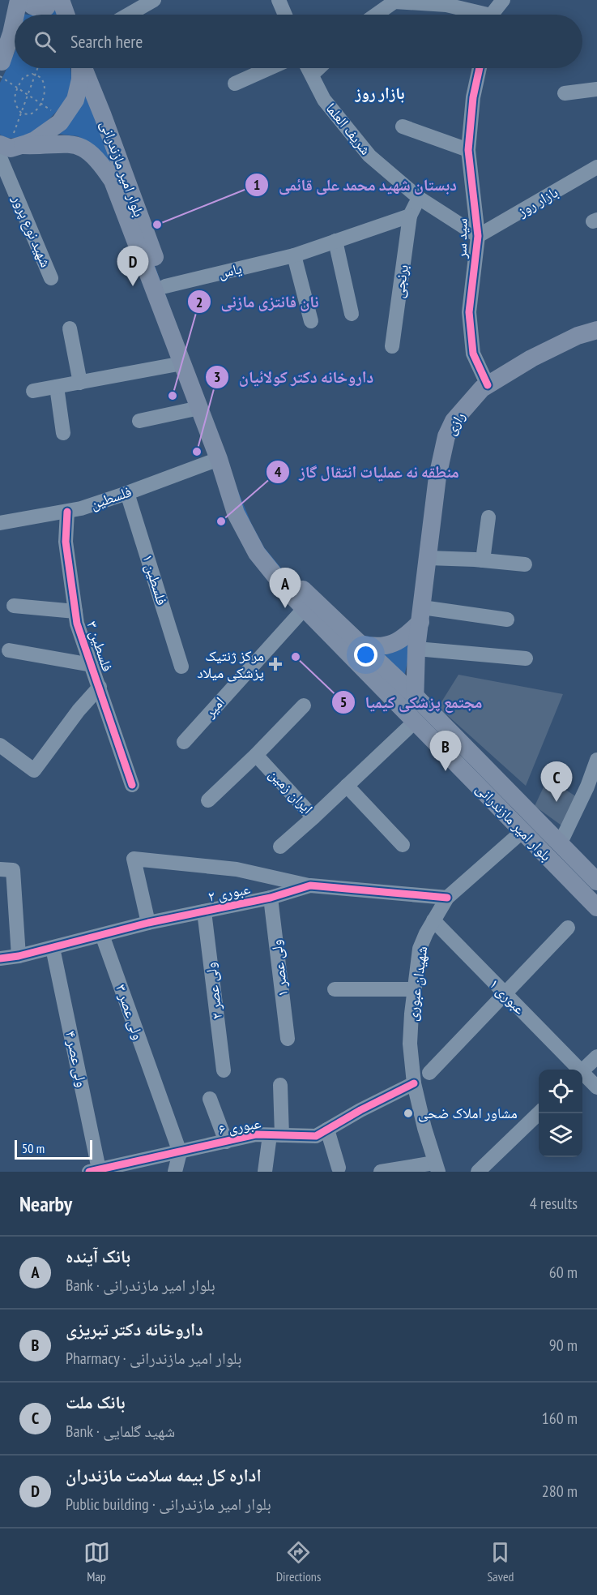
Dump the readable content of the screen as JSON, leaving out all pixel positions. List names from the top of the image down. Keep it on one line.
{"streets":{"main road":["بلوار امیر مازندرانی","رازی"],"street":["شریف العلما","بازار روز","شهید نوع پرور","سید سر","یاس","برنجی","فلسطین","فلسطین ۱","فلسطین ۳","امیر","ایران زمین","عبوری ۲","ولی عصر ۱","شهیدان عبوری","ولی عصر ۲","عبوری ۱","ولی عصر ۳","ولی عصر ۴","عبوری ۶"]},"crossings":[["شریف العلما","بازار روز"],["شریف العلما","سید سر"],["بلوار امیر مازندرانی","شهید نوع پرور"],["بلوار امیر مازندرانی","یاس"],["بلوار امیر مازندرانی","رازی"],["بلوار امیر مازندرانی","فلسطین"],["بلوار امیر مازندرانی","امیر"],["بلوار امیر مازندرانی","ایران زمین"],["بلوار امیر مازندرانی","شهیدان عبوری"],["بازار روز","سید سر"],["سید سر","رازی"],["یاس","برنجی"],["رازی","ایران زمین"],["فلسطین","فلسطین ۱"],["فلسطین","فلسطین ۳"],["عبوری ۲","ولی عصر ۱"],["عبوری ۲","شهیدان عبوری"],["عبوری ۲","ولی عصر ۲"],["عبوری ۲","ولی عصر ۳"],["عبوری ۲","ولی عصر ۴"],["شهیدان عبوری","عبوری ۱"],["شهیدان عبوری","عبوری ۶"],["ولی عصر ۳","عبوری ۶"],["ولی عصر ۴","عبوری ۶"]],"districts":["بازار روز"],"places":{"other":["دبستان شهید محمد علی قائمی","نان فانتزی مازنی","داروخانه دکتر کولائیان","منطقه نه عملیات انتقال گاز","مجتمع پزشکی کیمیا","مشاور املاک ضحی"],"health":["مرکز ژنتیک پزشکی میلاد"]},"scale_bar":"50 m","page":{"search":"Search here","pins":["D","A","B","C"],"scale":"50 m","heading":["Nearby","4 results"],"list":[{"mark":"A","name":"بانک آینده","note":"Bank · بلوار امیر مازندرانی","value":"60 m"},{"mark":"B","name":"داروخانه دکتر تبریزی","note":"Pharmacy · بلوار امیر مازندرانی","value":"90 m"},{"mark":"C","name":"بانک ملت","note":"Bank · شهید گلمایی","value":"160 m"},{"mark":"D","name":"اداره کل بیمه سلامت مازندران","note":"Public building · بلوار امیر مازندرانی","value":"280 m"}],"nav":["Map","Directions","Saved"]}}
